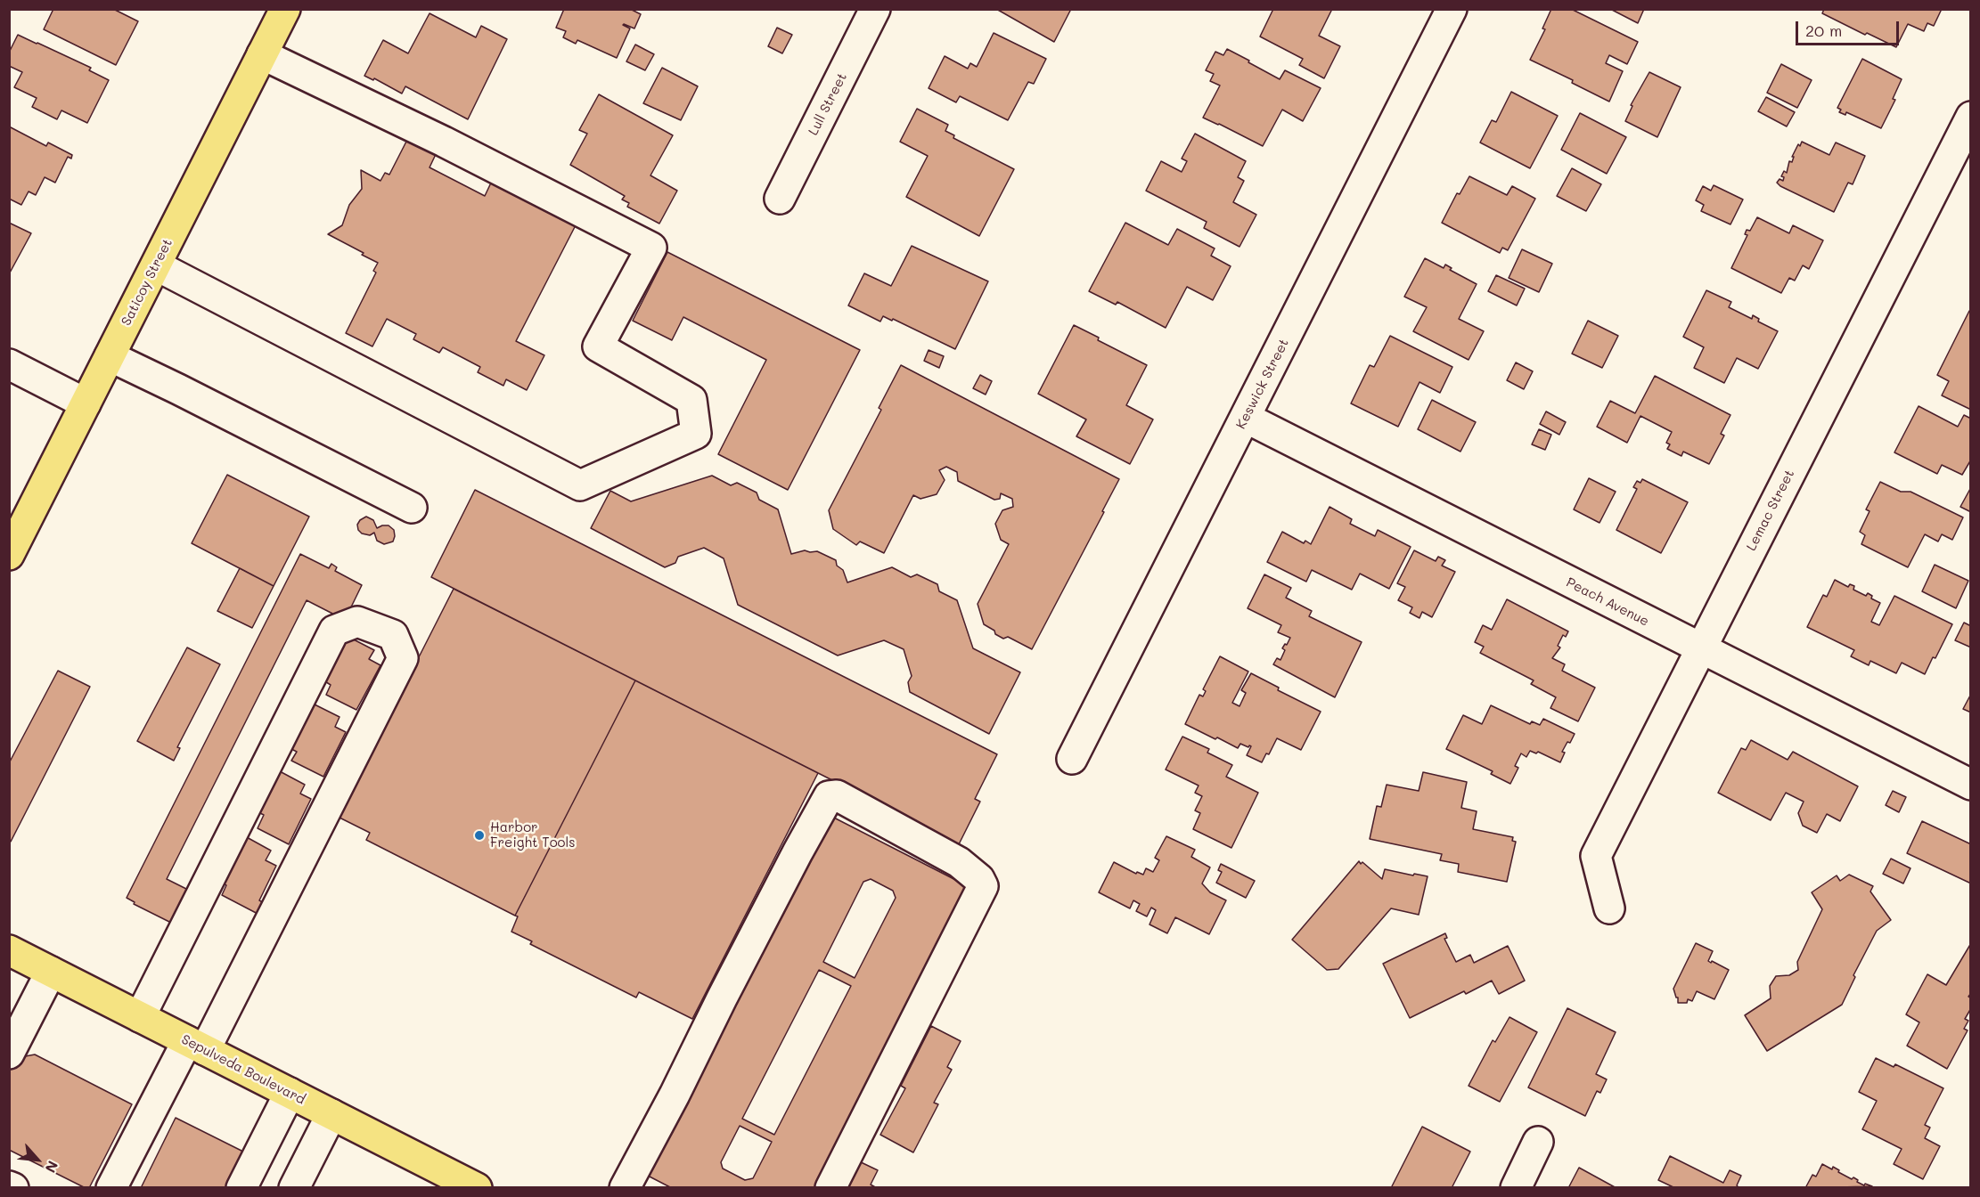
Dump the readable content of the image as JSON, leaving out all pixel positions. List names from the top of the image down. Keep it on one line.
{"streets":{"main road":["Saticoy Street","Sepulveda Boulevard"],"street":["Lull Street","Keswick Street","Lemac Street","Peach Avenue"]},"crossings":[["Keswick Street","Peach Avenue"],["Lemac Street","Peach Avenue"]],"places":["Harbor Freight Tools"],"scale_bar":"20 m","north":"bottom right"}
